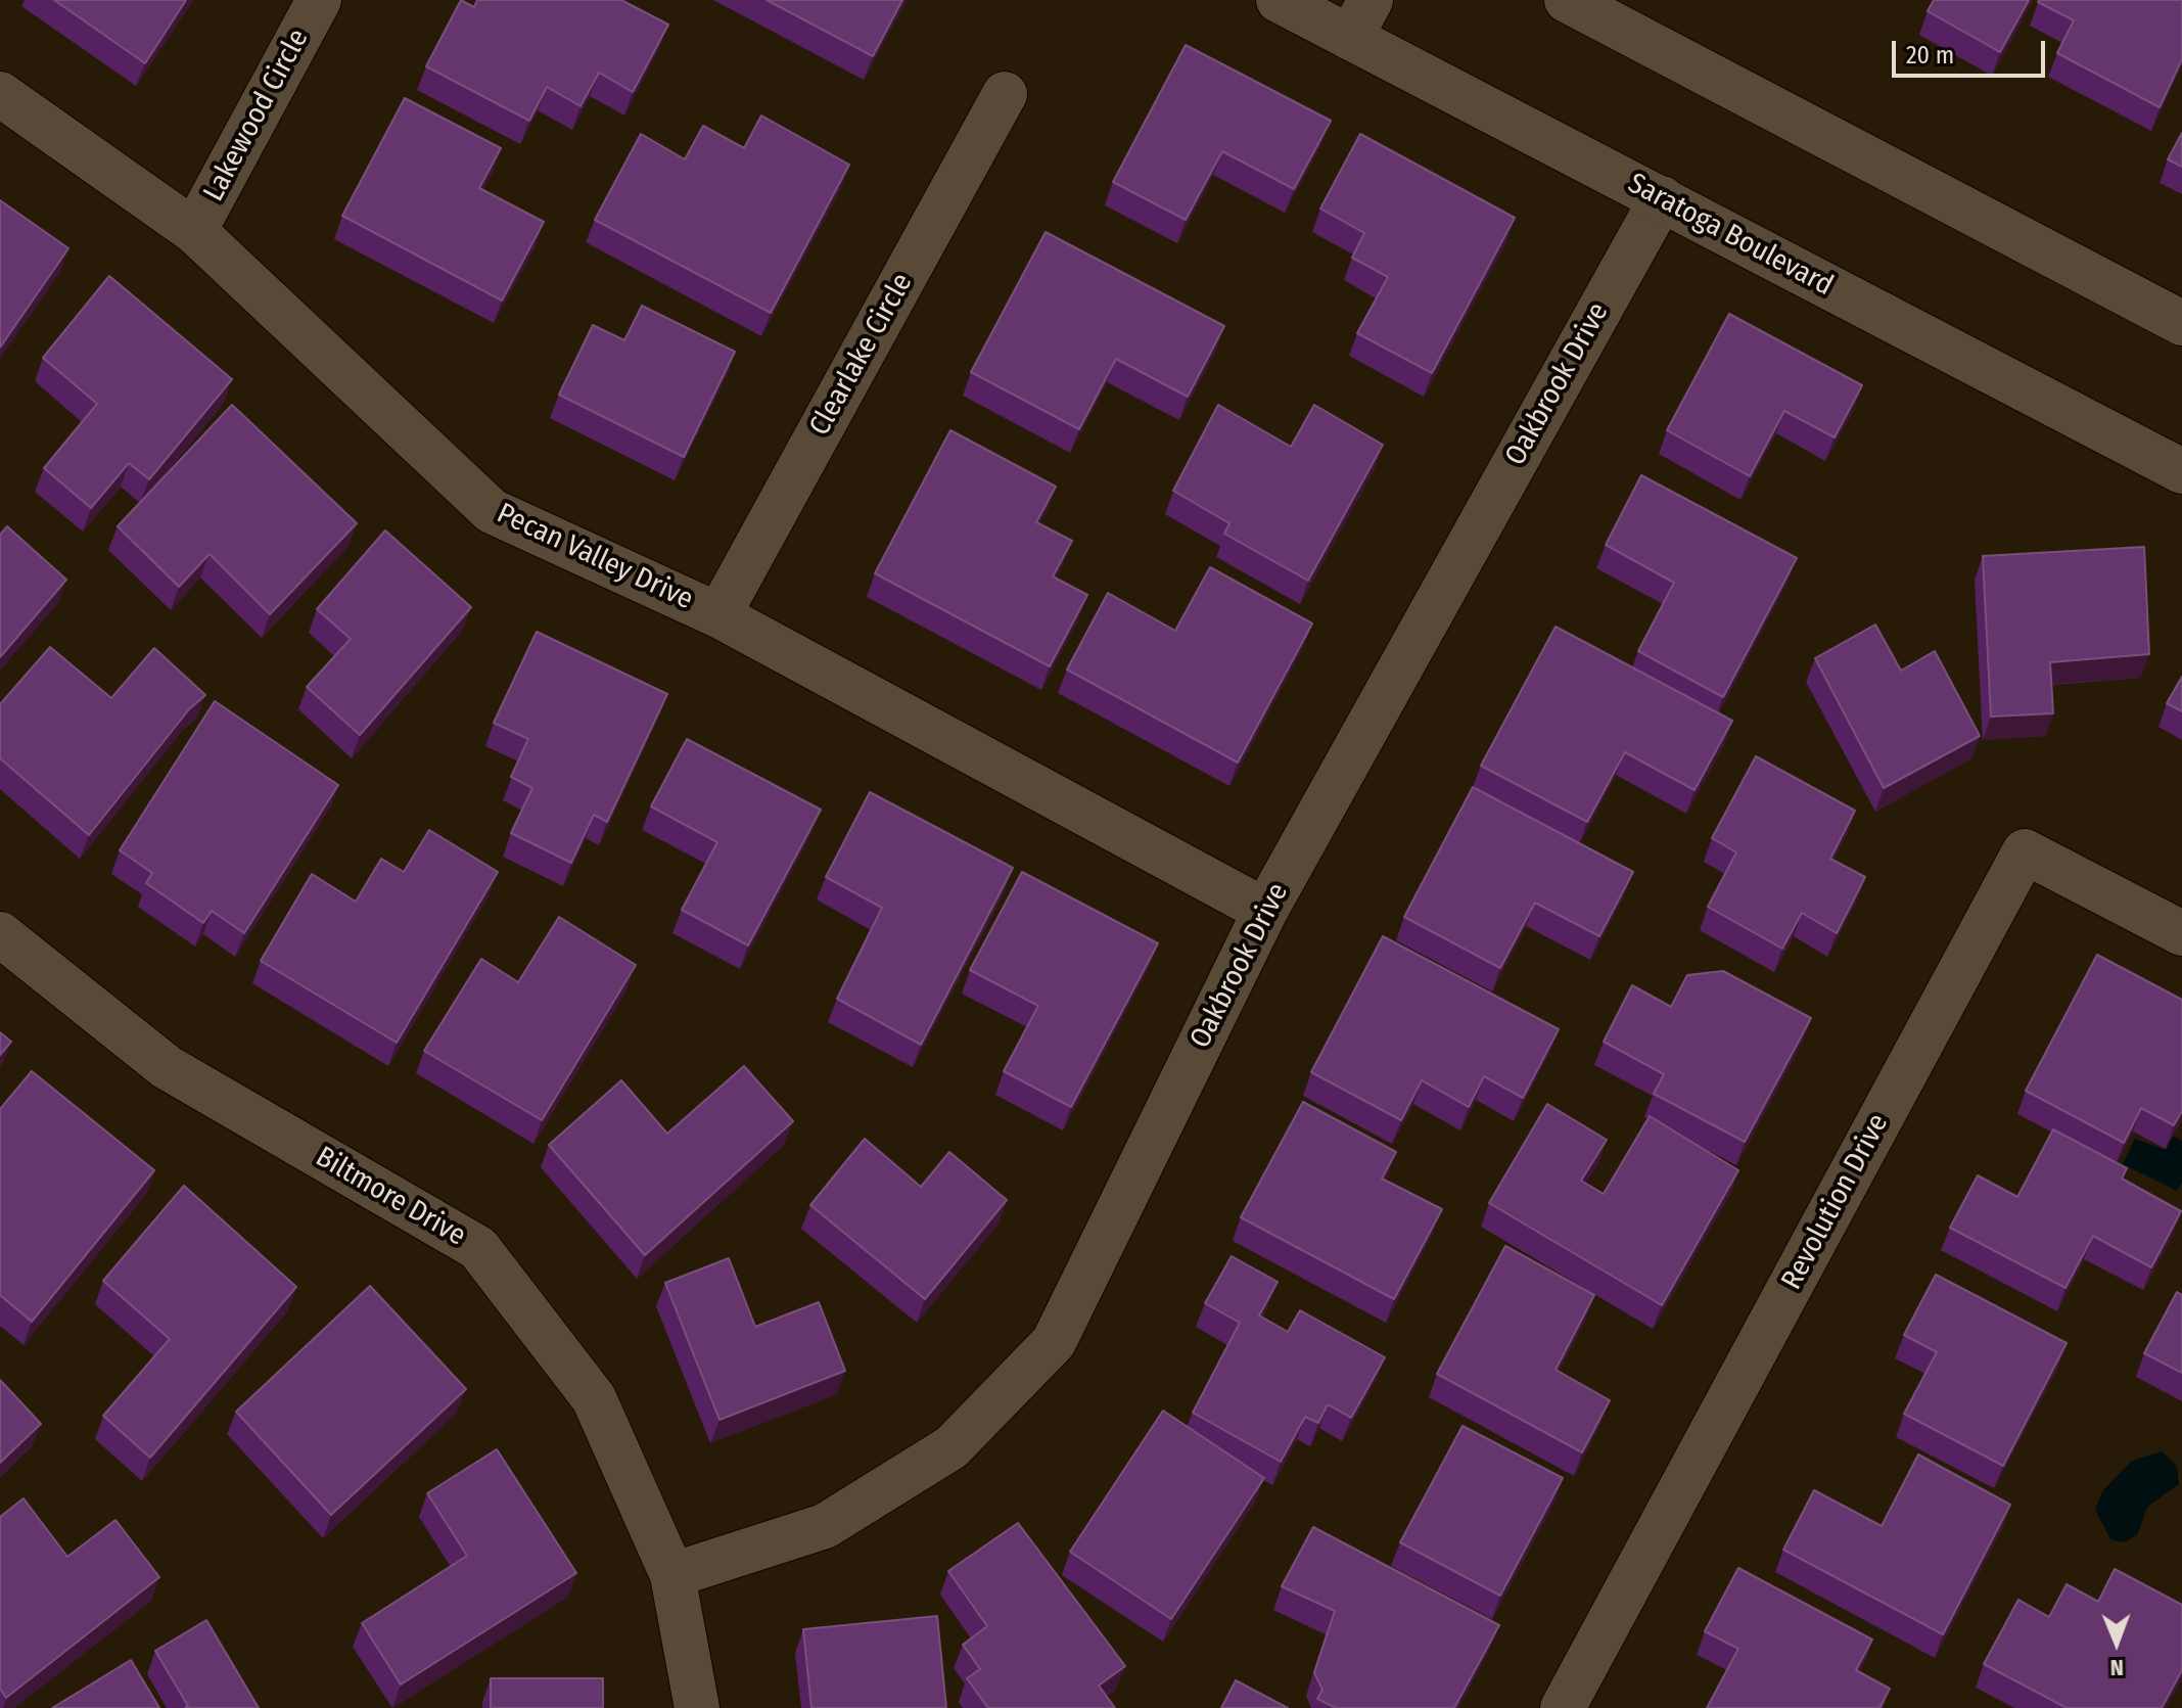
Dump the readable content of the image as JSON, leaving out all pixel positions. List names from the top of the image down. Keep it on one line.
{"streets":{"street":["Lakewood Circle","Saratoga Boulevard","Clearlake Circle","Oakbrook Drive","Pecan Valley Drive","Biltmore Drive","Revolution Drive"]},"crossings":[["Lakewood Circle","Pecan Valley Drive"],["Saratoga Boulevard","Oakbrook Drive"],["Clearlake Circle","Pecan Valley Drive"],["Oakbrook Drive","Pecan Valley Drive"],["Oakbrook Drive","Biltmore Drive"]],"scale_bar":"20 m","north":"bottom"}
